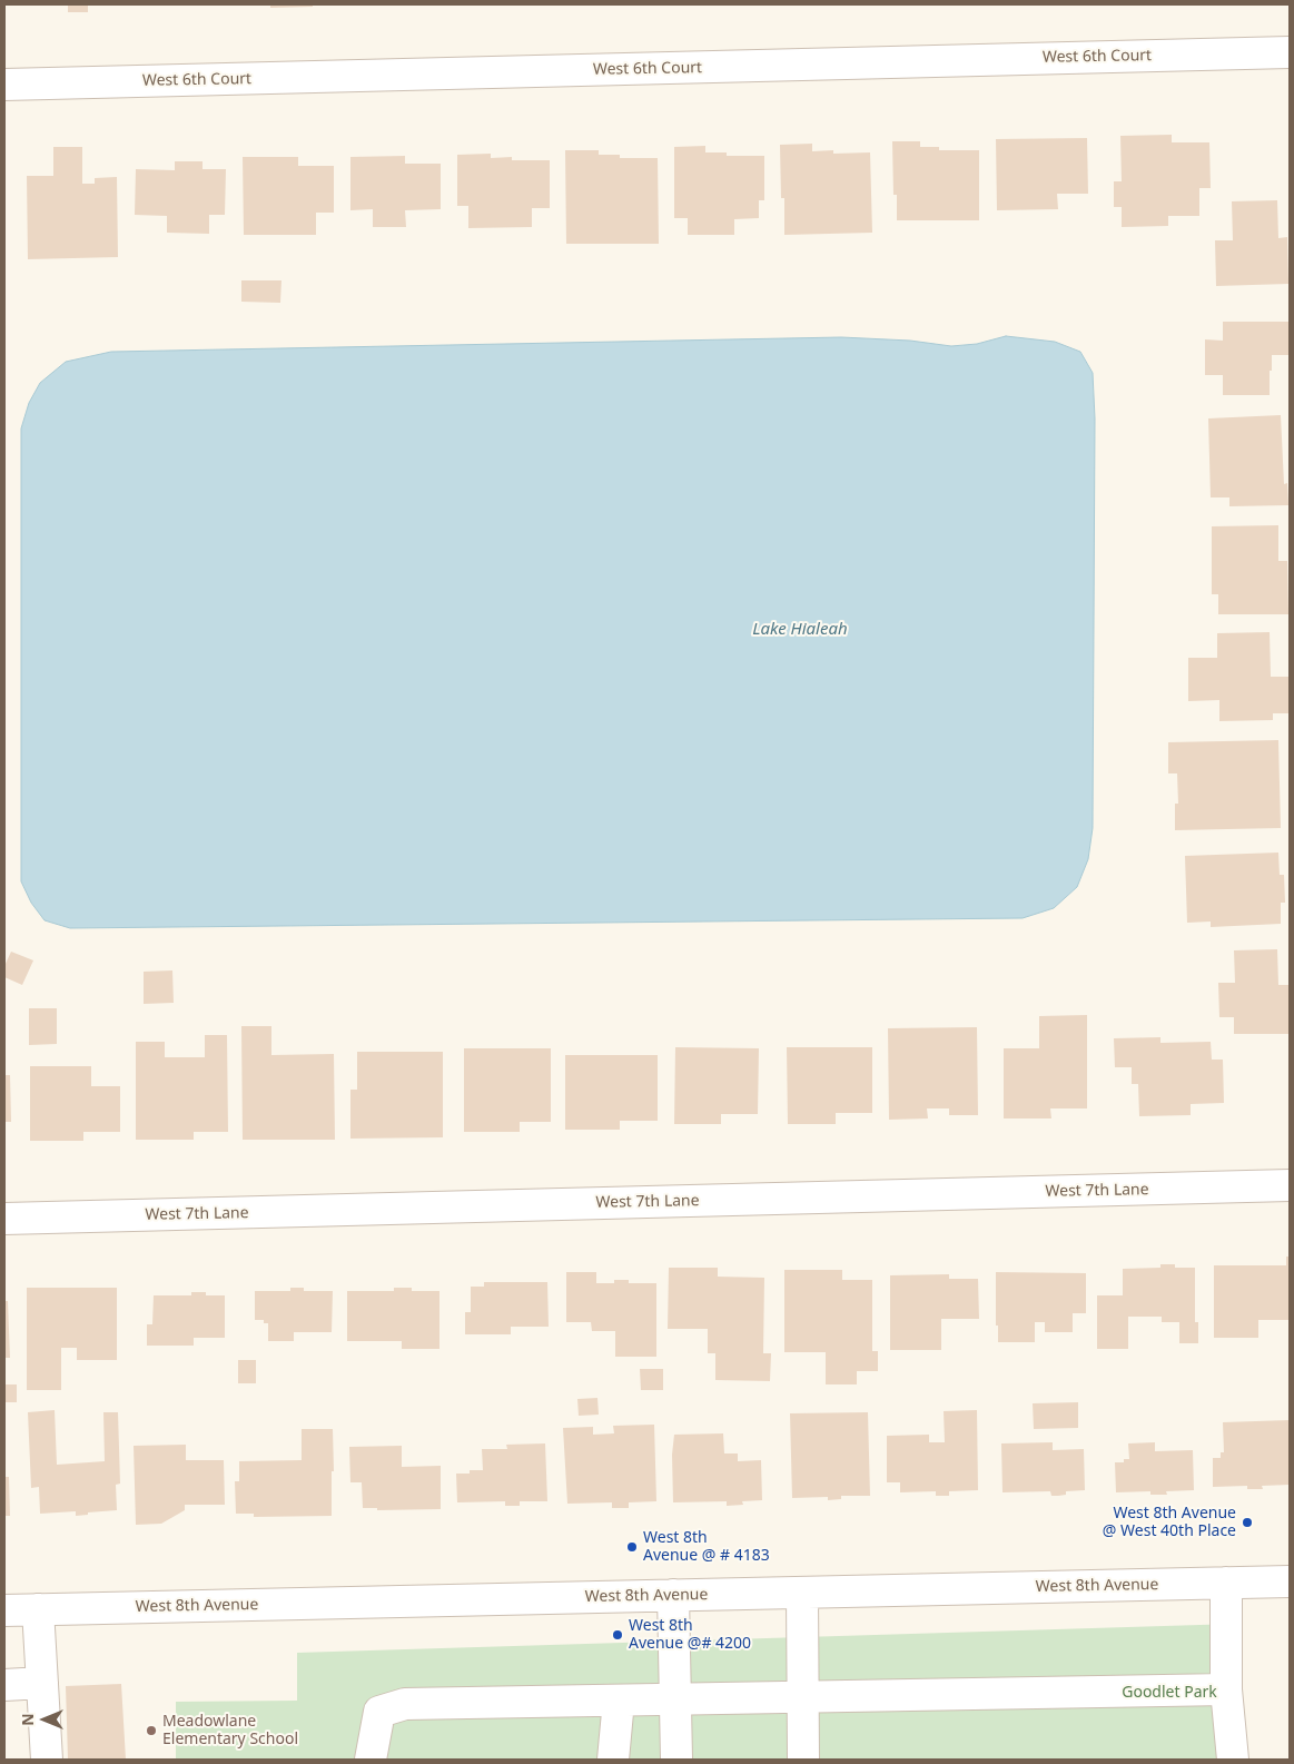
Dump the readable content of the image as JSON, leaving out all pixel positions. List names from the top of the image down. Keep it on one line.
{"streets":{"street":["West 6th Court","West 7th Lane","West 8th Avenue"]},"water":["Lake Hialeah"],"parks":["Goodlet Park"],"places":["West 8th Avenue @ West 40th Place","West 8th Avenue @ # 4183","West 8th Avenue @# 4200","Meadowlane Elementary School"],"north":"left"}
